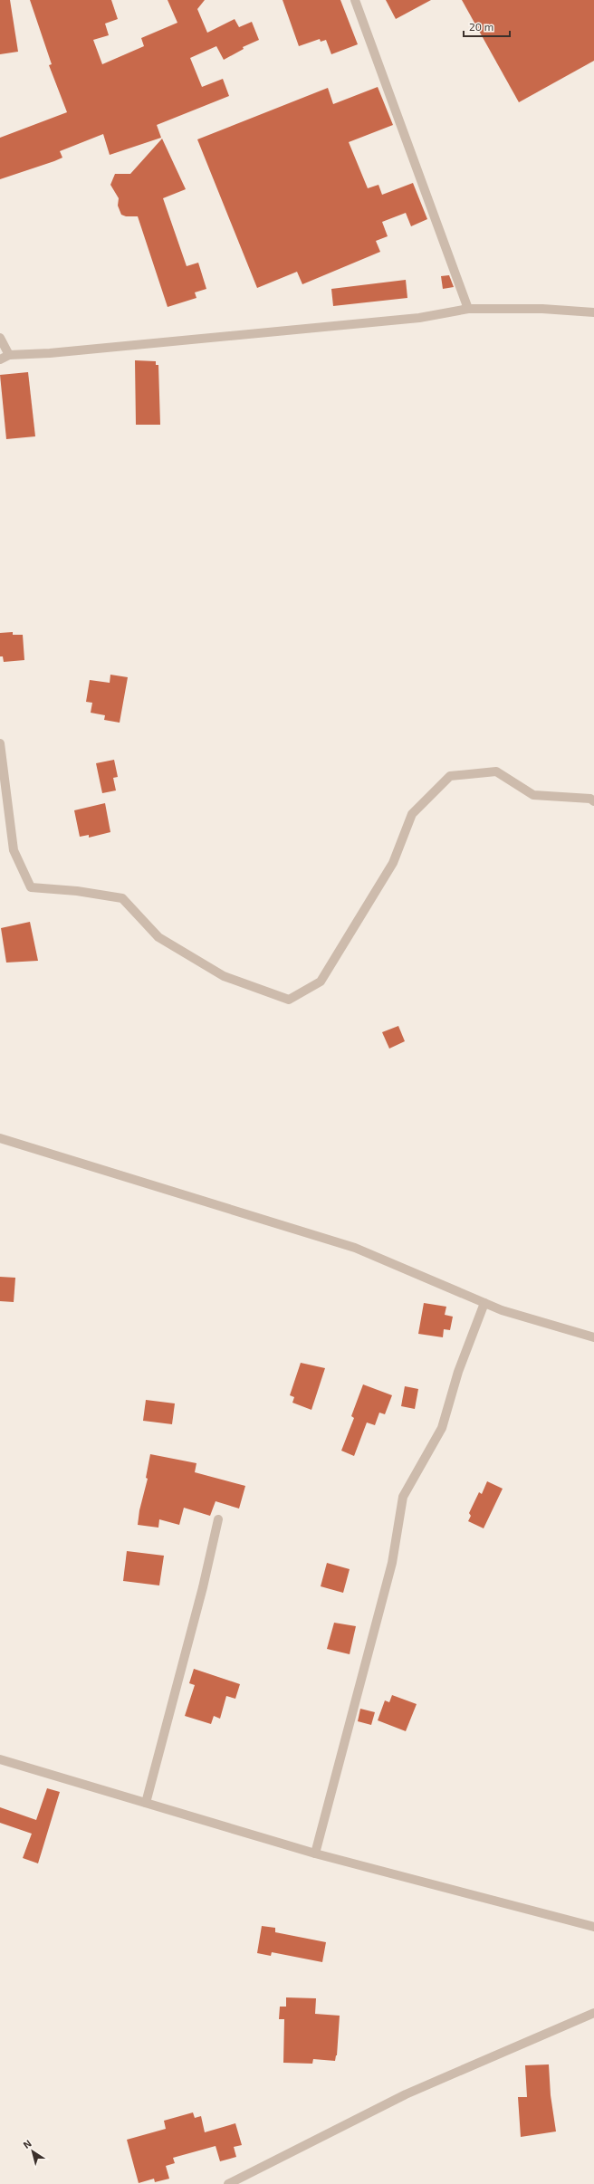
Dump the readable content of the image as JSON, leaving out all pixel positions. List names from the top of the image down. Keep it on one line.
{"scale_bar":"20 m","north":"top left"}
